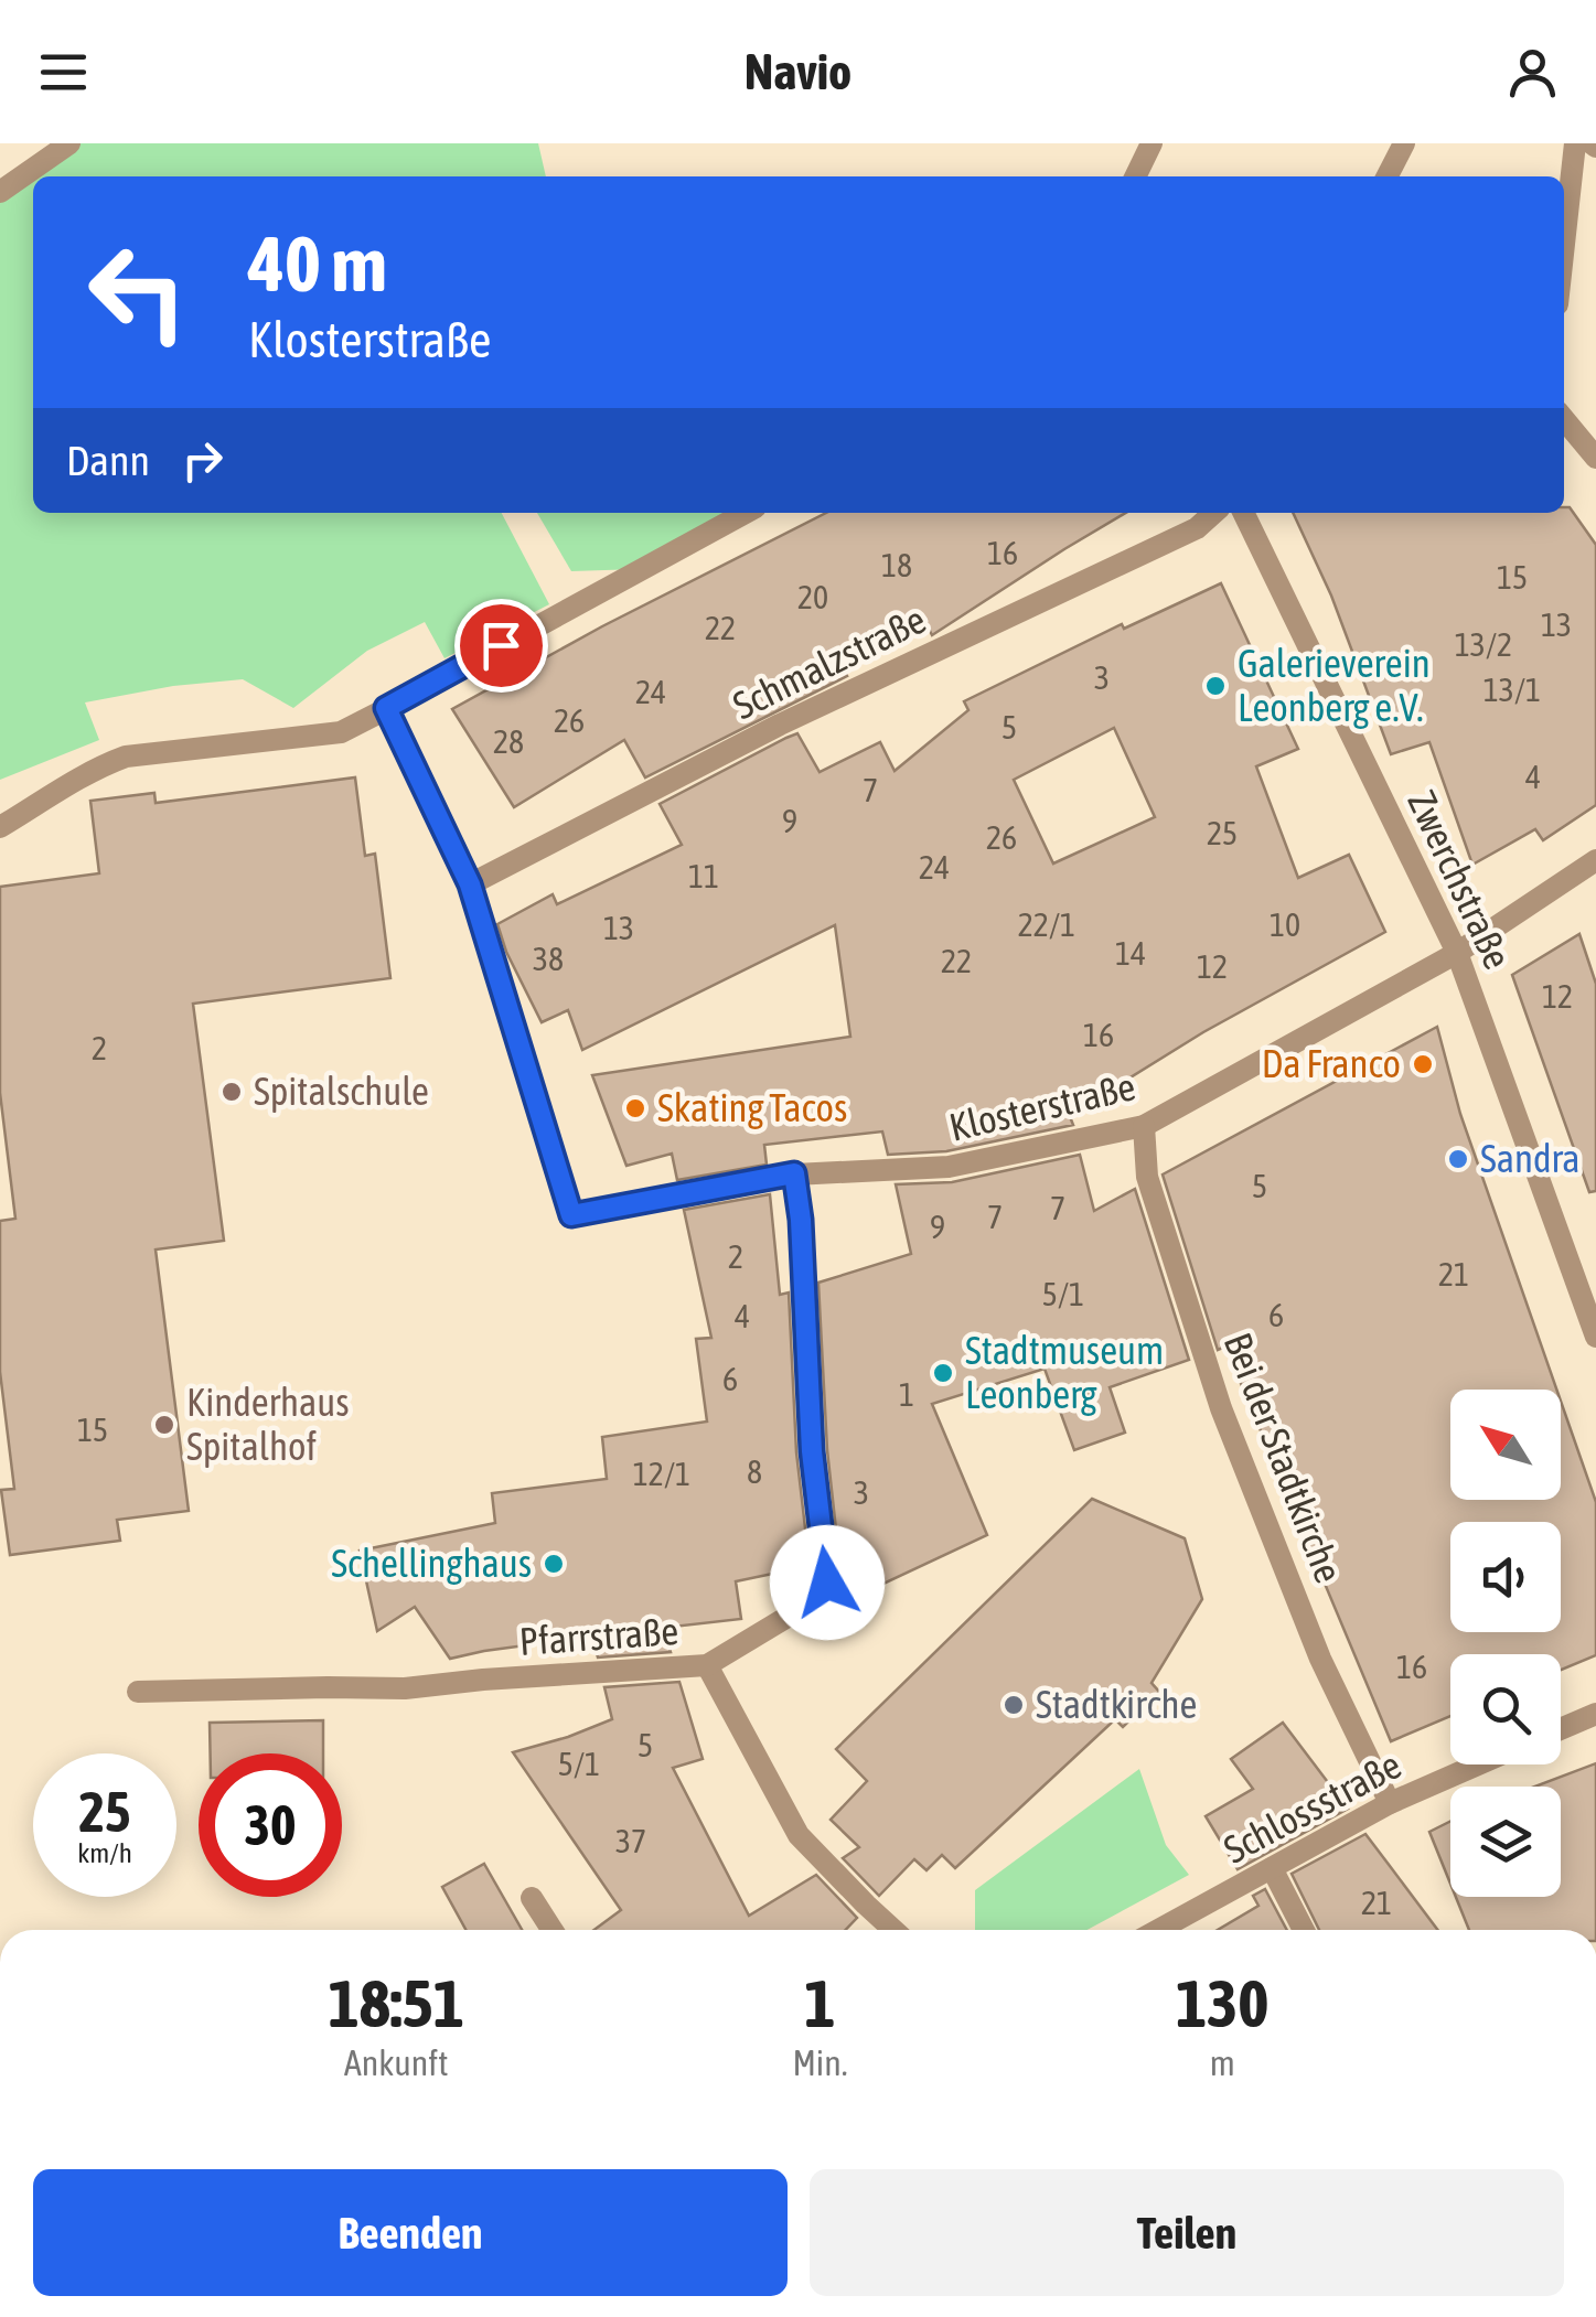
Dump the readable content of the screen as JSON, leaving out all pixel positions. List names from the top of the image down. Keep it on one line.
{"streets":{"street":["Schmalzstraße","Zwerchstraße","Klosterstraße","Bei der Stadtkirche","Pfarrstraße","Schlossstraße"]},"crossings":[["Schmalzstraße","Klosterstraße"],["Zwerchstraße","Klosterstraße"],["Klosterstraße","Bei der Stadtkirche"],["Klosterstraße","Pfarrstraße"],["Bei der Stadtkirche","Schlossstraße"]],"places":["Galerieverein Leonberg e.V.","Da Franco","Spitalschule","Skating Tacos","Sandra","Stadtmuseum Leonberg","Kinderhaus Spitalhof","Schellinghaus","Stadtkirche"],"house_numbers":["16","18","15","20","13","22","13/2","3","13/1","24","26","5","28","4","7","9","25","26","24","11","22/1","10","13","14","38","22","12","12","16","2","5","7","7","9","2","21","5/1","6","4","6","1","15","8","12/1","3","16","5","5/1","37","21"],"north":"top left","page":{"header":"Navio","turn":["40 m","Klosterstraße"],"then":"Dann","speed":"25 km/h","limit":"30","eta":["18:51","Ankunft","1","Min.","130","m"],"buttons":["Beenden","Teilen"]}}
